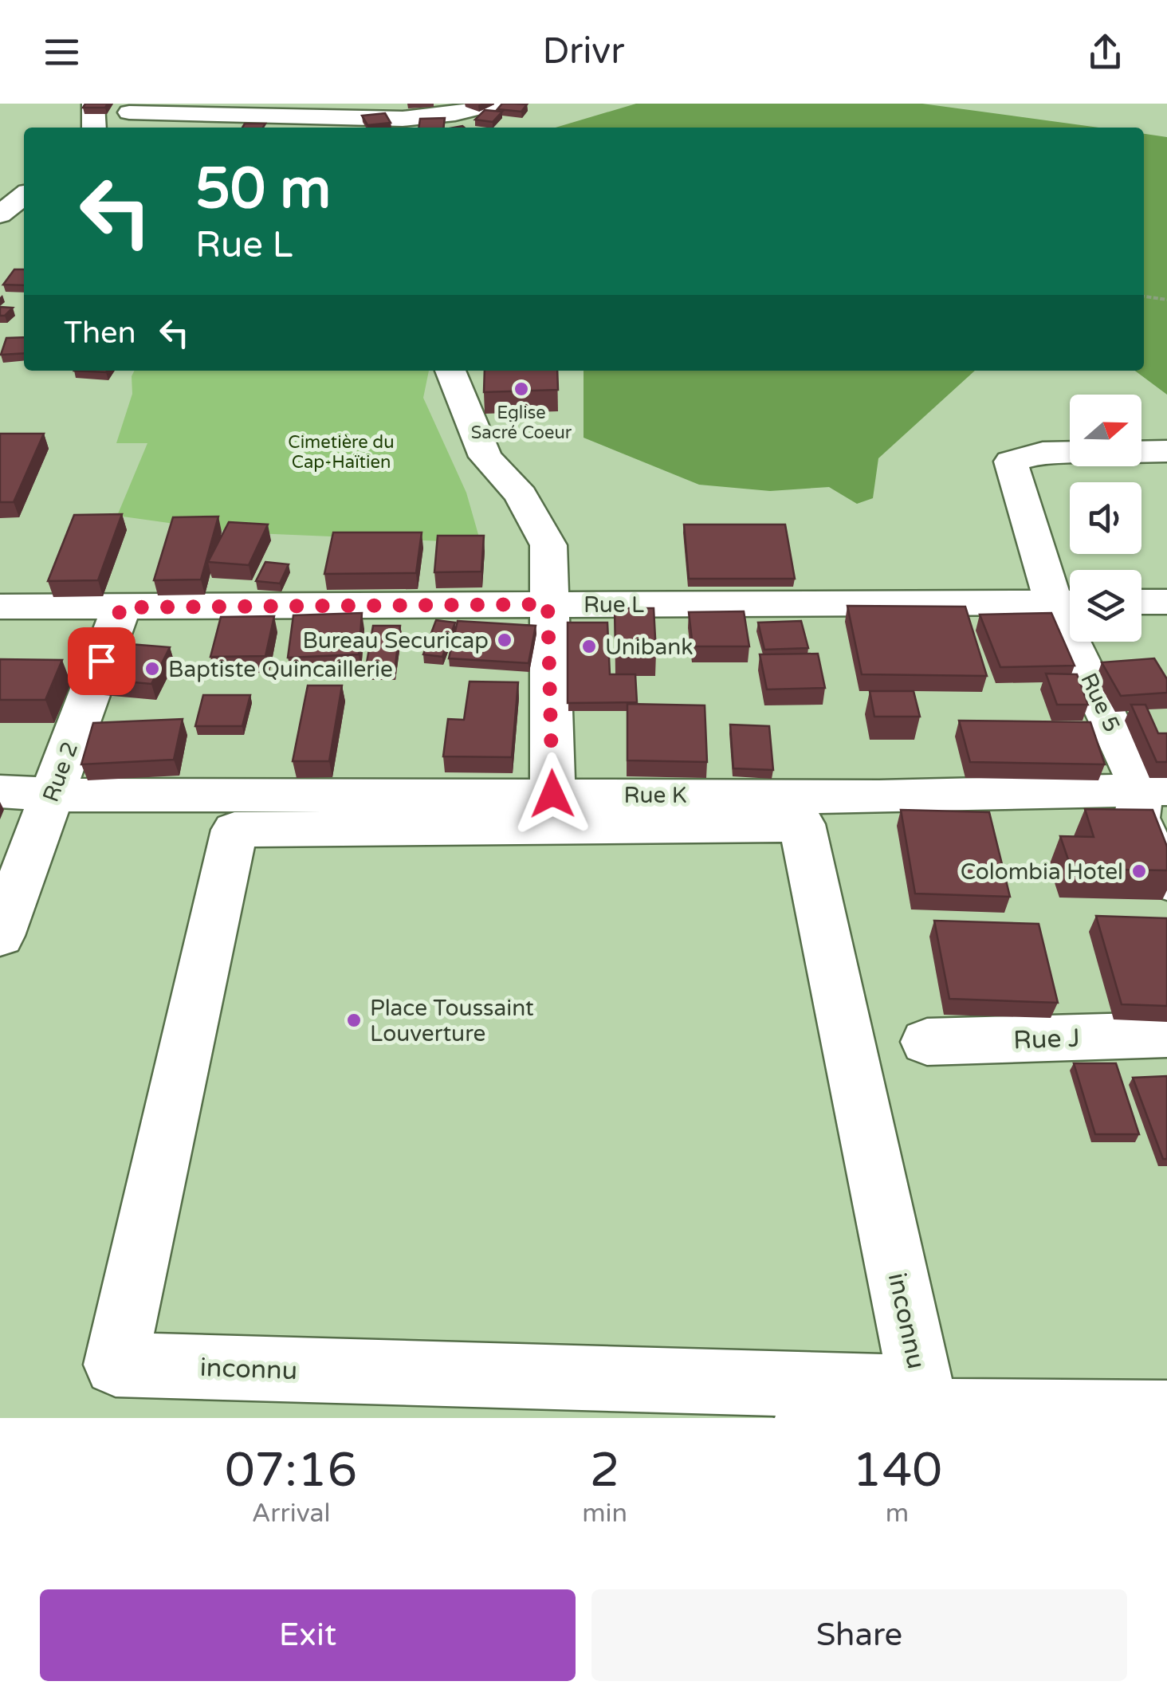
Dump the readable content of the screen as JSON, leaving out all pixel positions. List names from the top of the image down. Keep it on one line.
{"streets":{"street":["Rue L","Rue 5","Rue 2","Rue K","Rue J","inconnu"]},"crossings":[["Rue L","Rue 5"],["Rue L","Rue 2"],["Rue 5","Rue K"],["Rue 2","Rue K"]],"parks":["Cimetière du Cap-Haïtien"],"places":["Eglise Sacré Coeur","Bureau Securicap","Unibank","Baptiste Quincaillerie","Colombia Hotel","Place Toussaint Louverture"],"north":"right","page":{"header":"Drivr","turn":["50 m","Rue L"],"then":"Then","eta":["07:16","Arrival","2","min","140","m"],"buttons":["Exit","Share"]}}
